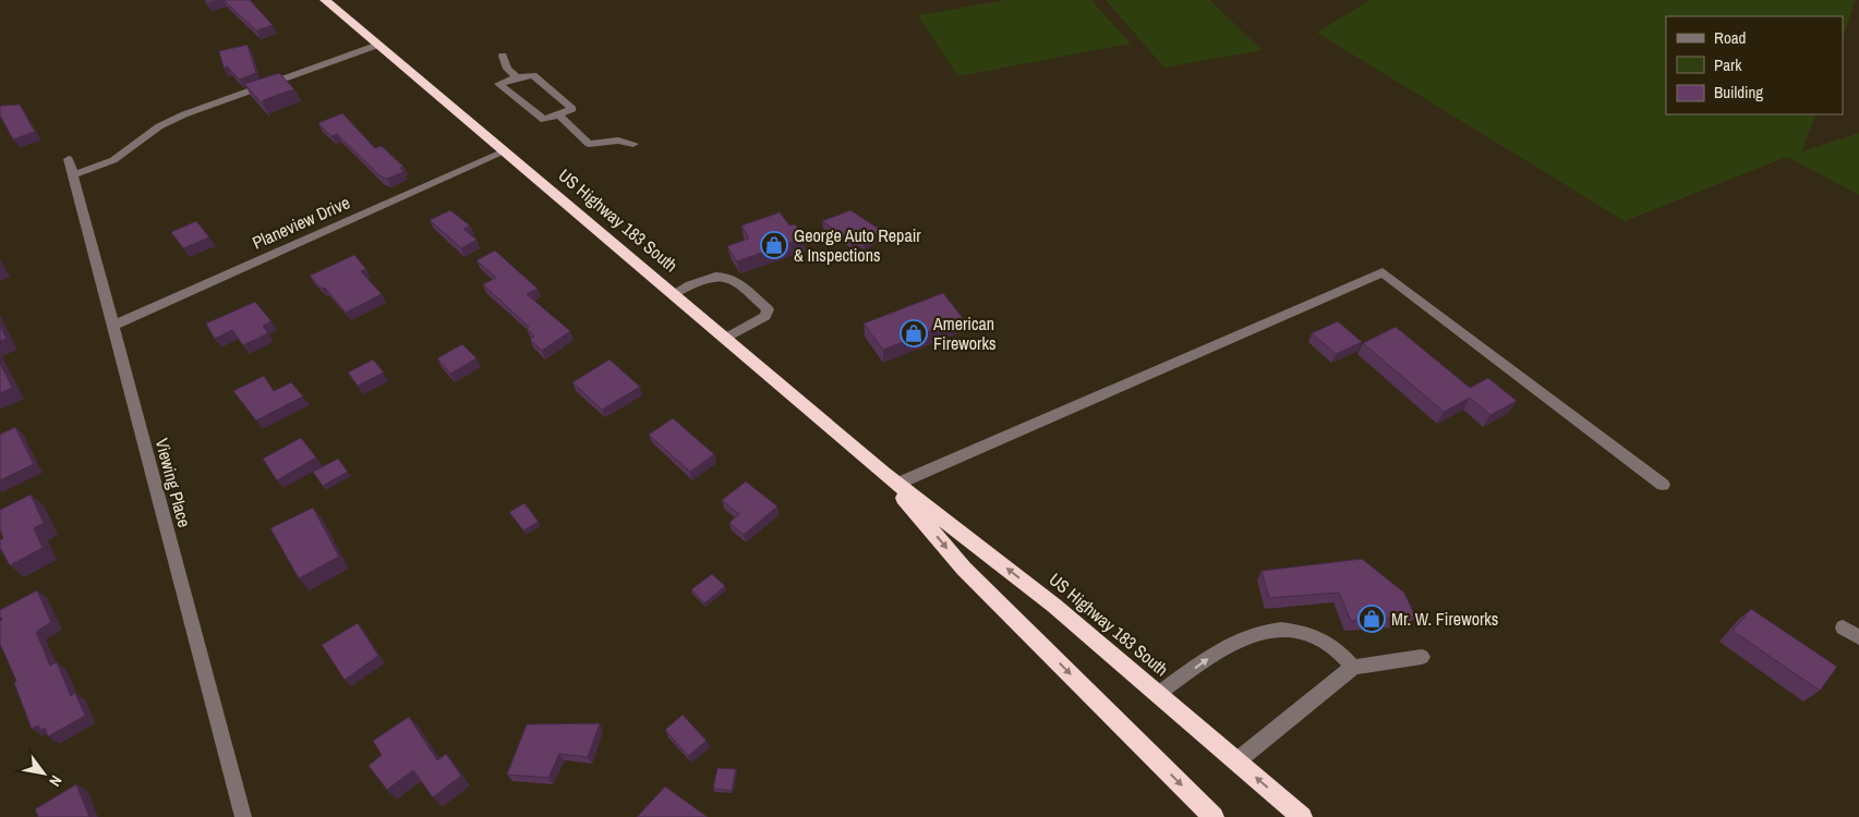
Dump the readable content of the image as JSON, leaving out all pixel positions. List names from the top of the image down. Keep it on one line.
{"streets":{"highway":["US Highway 183 South"],"street":["Planeview Drive","Viewing Place"]},"crossings":[["US Highway 183 South","Planeview Drive"],["Planeview Drive","Viewing Place"]],"places":{"shop":["George Auto Repair & Inspections","American Fireworks","Mr. W. Fireworks"]},"legend":["Road","Park","Building"],"north":"bottom right"}
